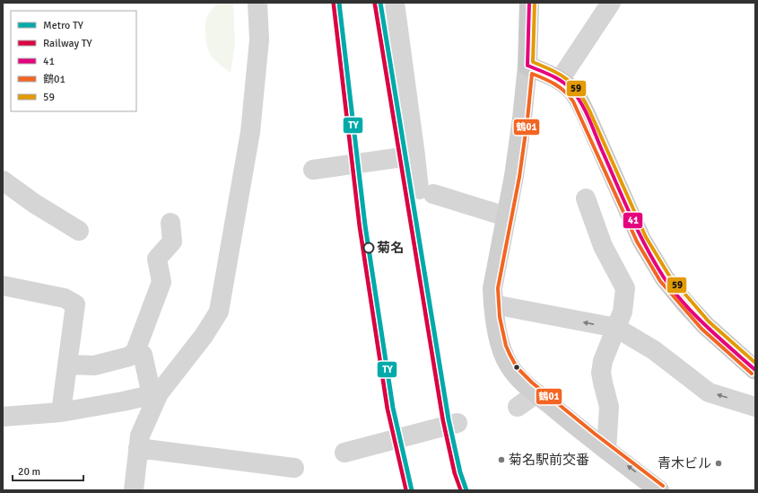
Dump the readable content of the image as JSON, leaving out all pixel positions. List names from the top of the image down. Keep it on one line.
{"places":["菊名","菊名駅前交番","青木ビル"],"lines":["metro line TY","transit line 41","transit line 59","rail line TY","transit line 鶴01"],"legend":["Metro TY","Railway TY","41","鶴01","59"],"scale_bar":"20 m"}
